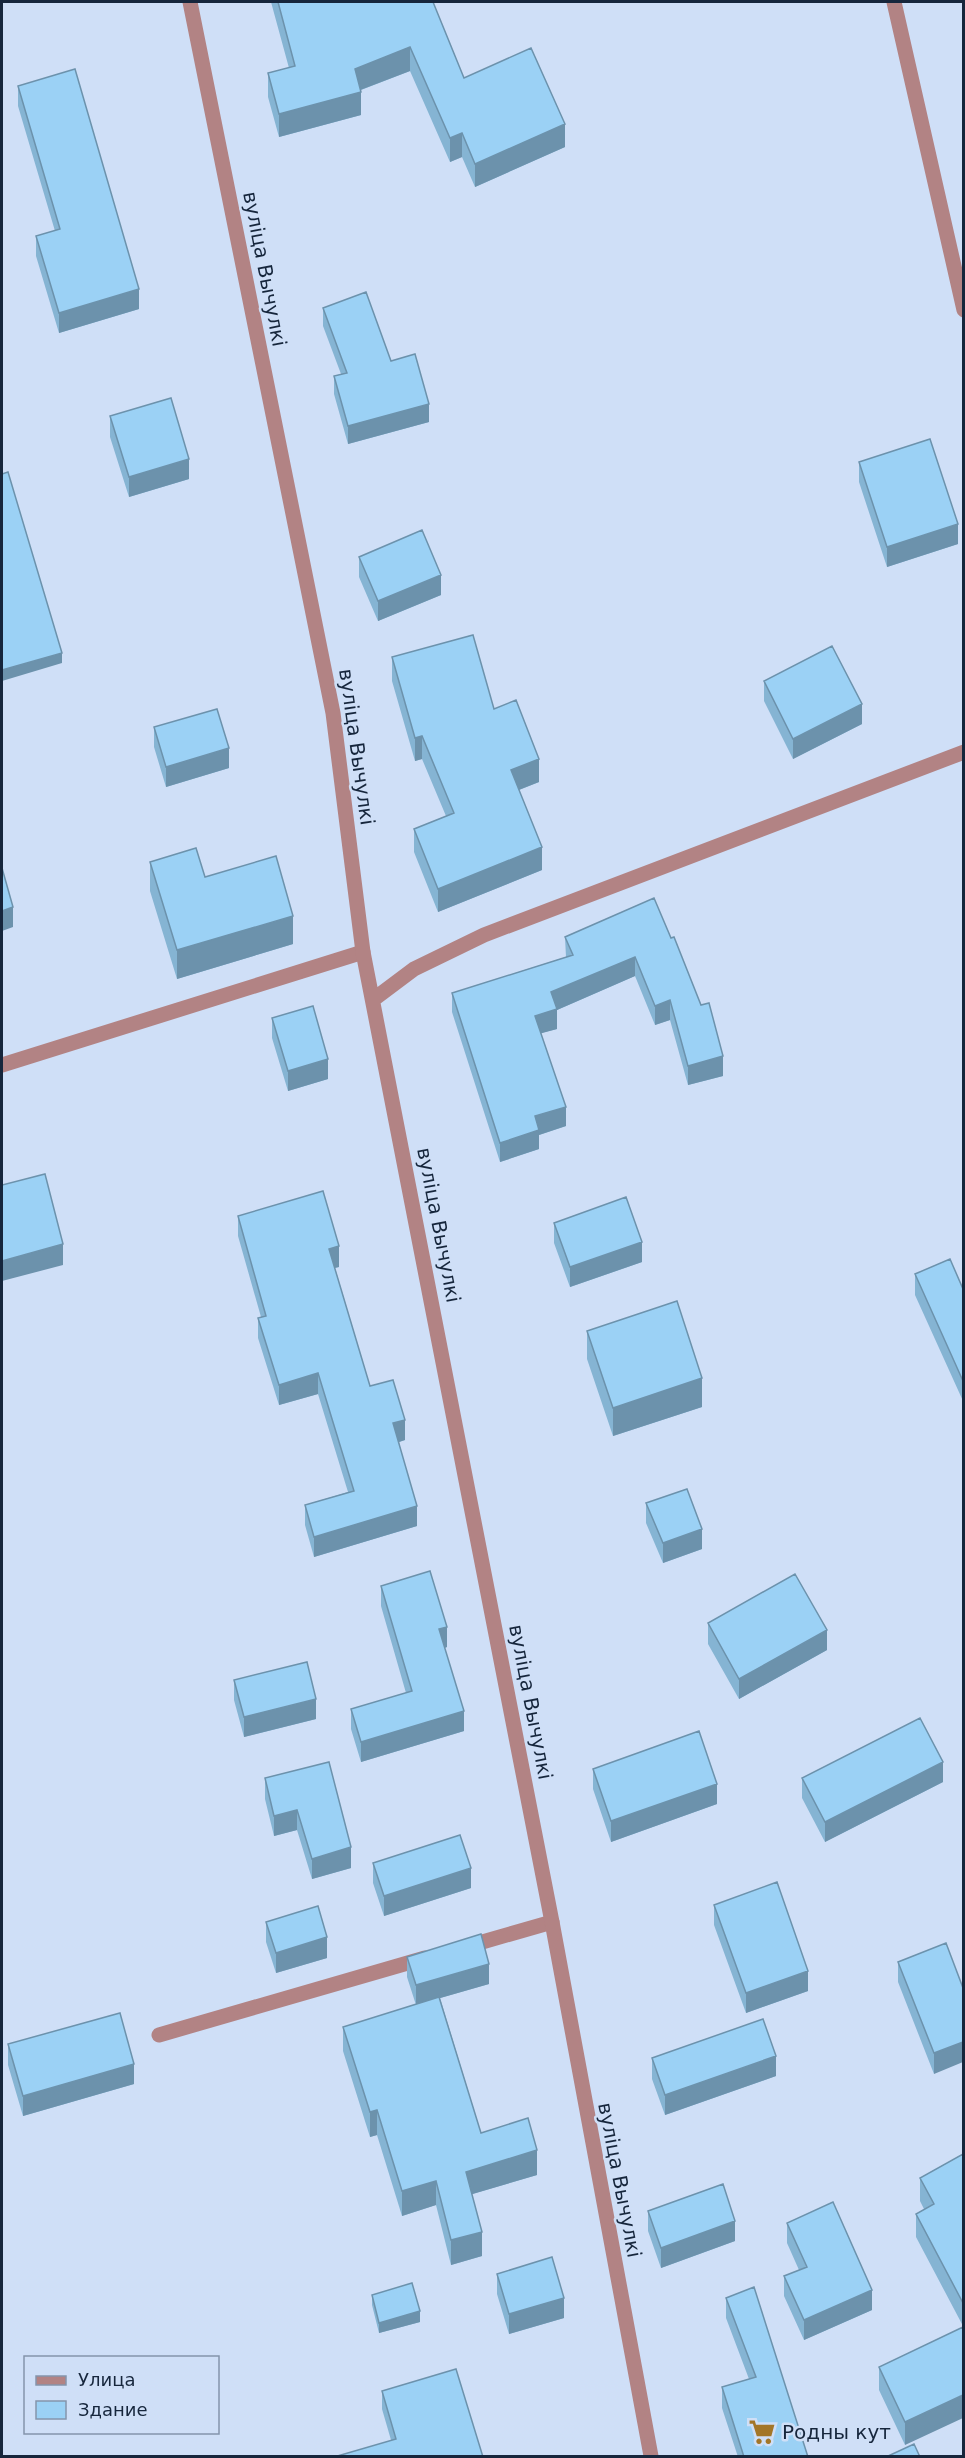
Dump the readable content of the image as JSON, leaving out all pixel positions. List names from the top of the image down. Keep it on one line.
{"streets":{"street":["вуліца Вычулкі"]},"places":{"supermarket":["Родны кут"]},"legend":["Улица","Здание"]}
